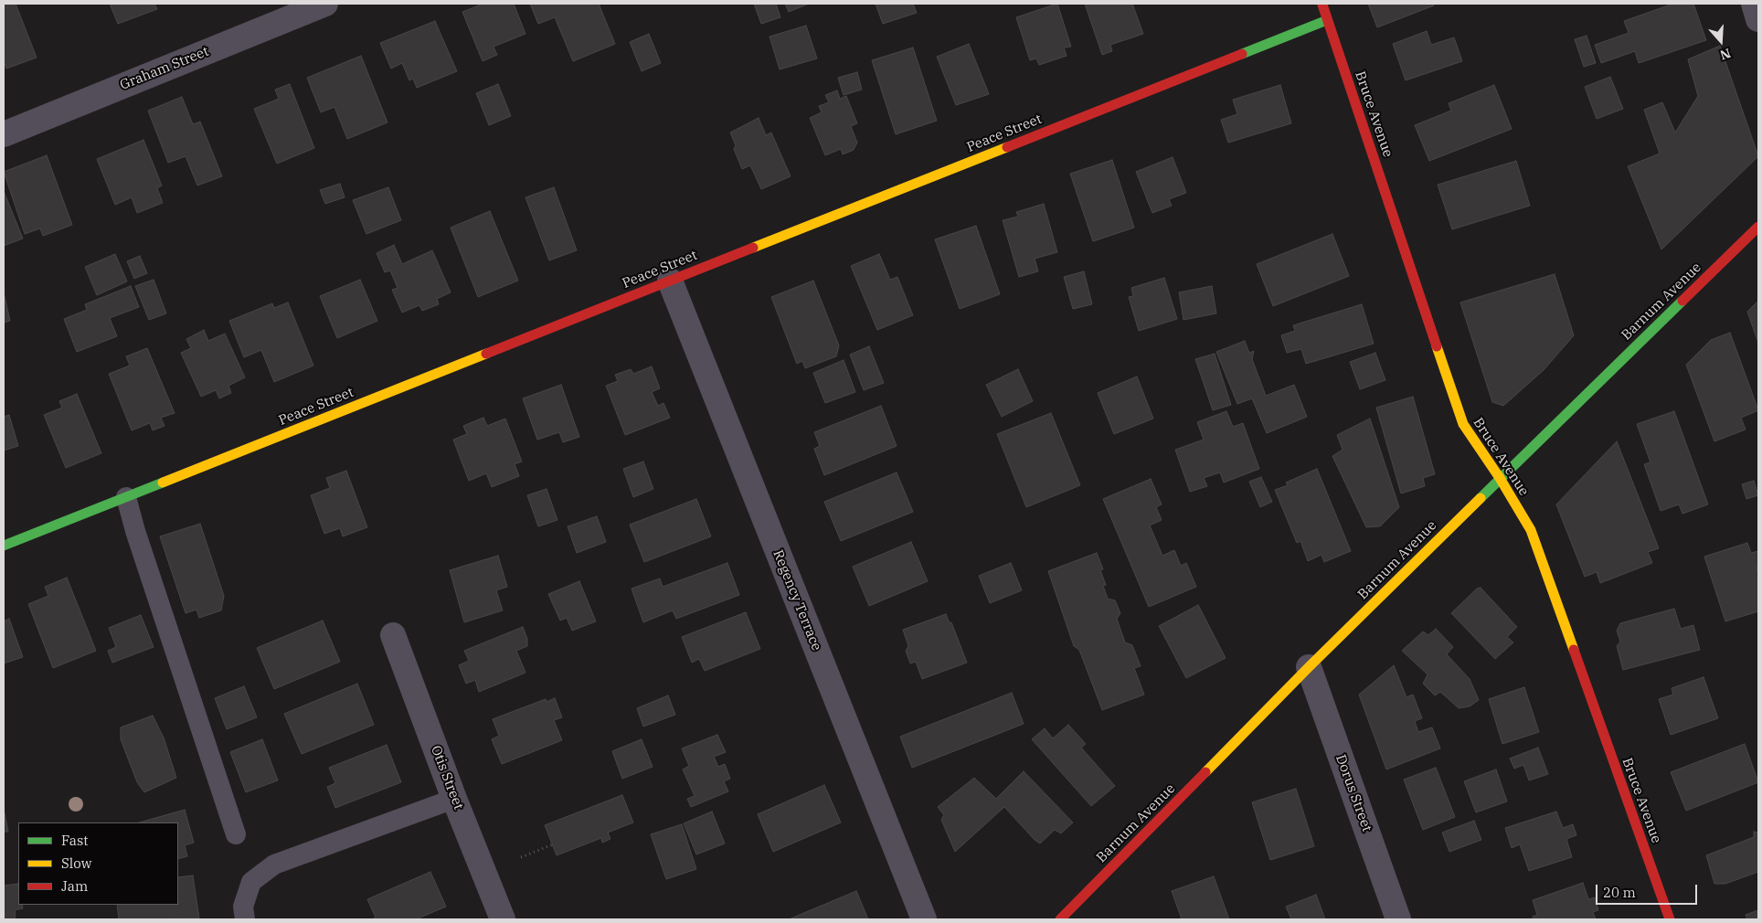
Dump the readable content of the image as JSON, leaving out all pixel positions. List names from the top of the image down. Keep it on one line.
{"streets":{"street":["Graham Street","Bruce Avenue","Peace Street","Barnum Avenue","Regency Terrace","Otis Street","Dorus Street"]},"crossings":[["Bruce Avenue","Peace Street"],["Bruce Avenue","Barnum Avenue"],["Peace Street","Regency Terrace"],["Barnum Avenue","Dorus Street"]],"legend":["Fast","Slow","Jam"],"scale_bar":"20 m","north":"bottom"}
